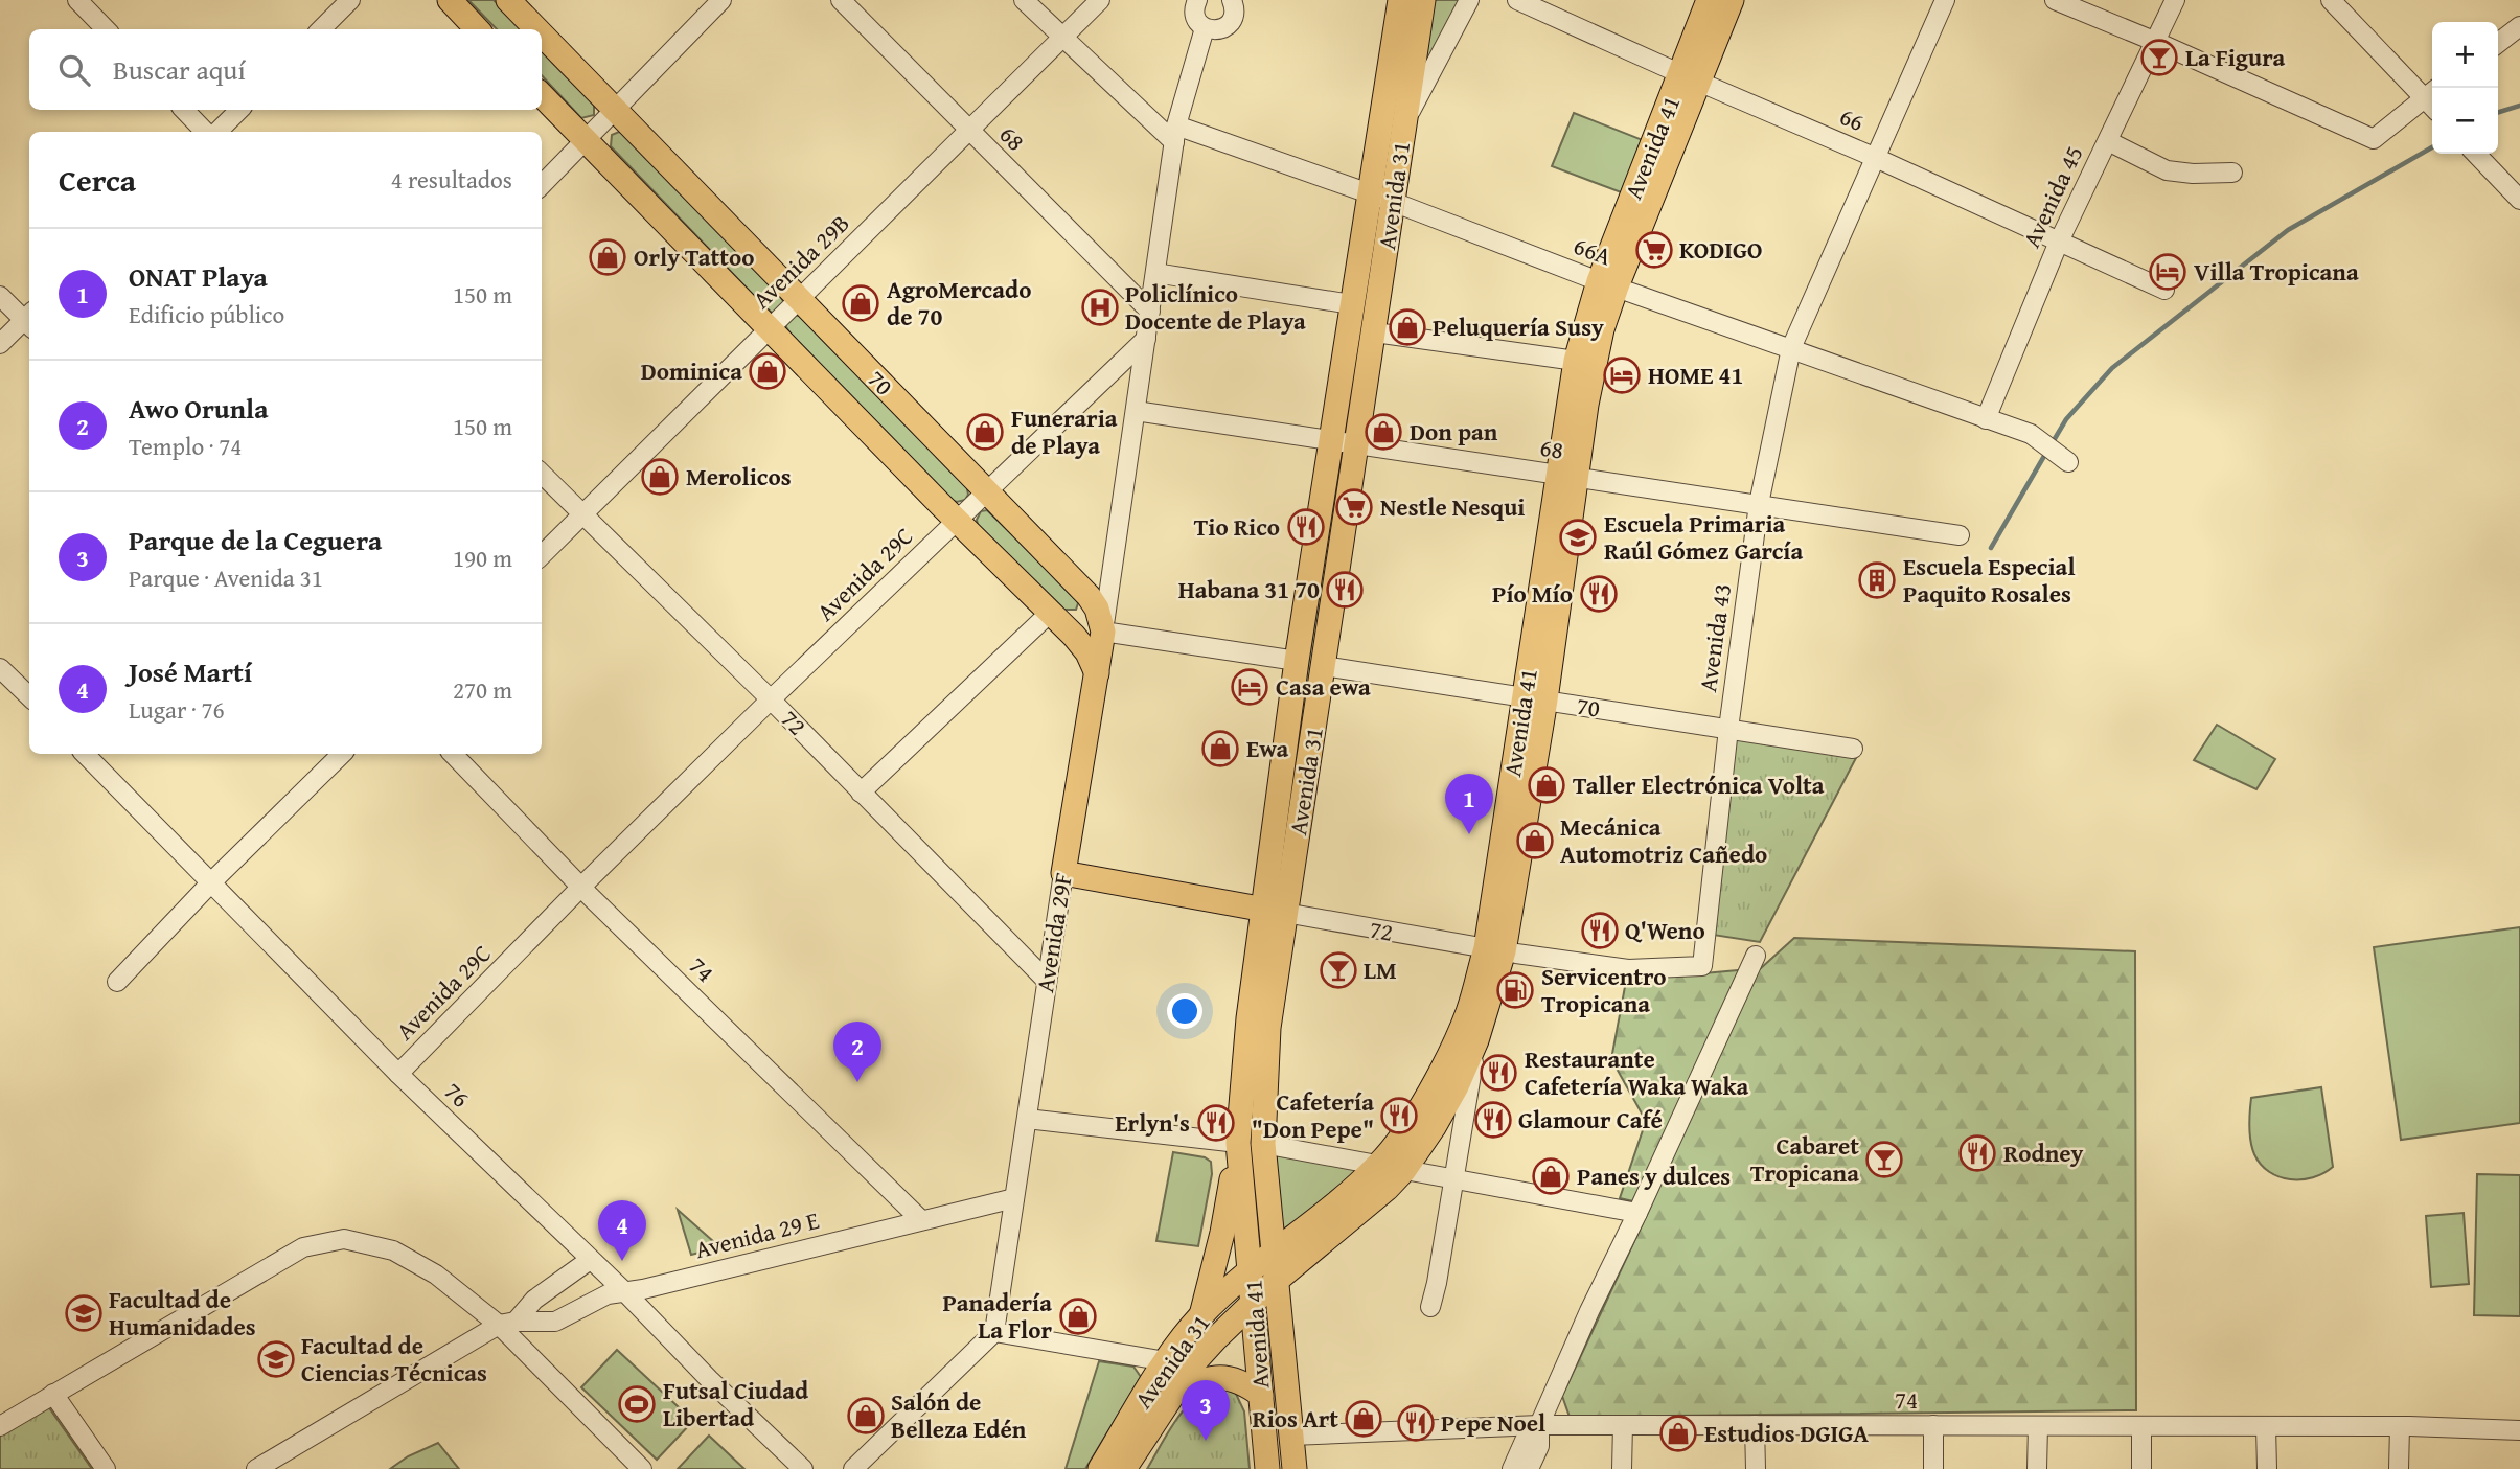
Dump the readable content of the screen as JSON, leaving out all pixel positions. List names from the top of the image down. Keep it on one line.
{"streets":{"main road":["Avenida 41","Avenida 31","70","72","Avenida 29F"],"street":["66","68","Avenida 45","66A","Avenida 29B","Avenida 29C","Avenida 43","74","76","Avenida 29 E"]},"crossings":[["66","Avenida 41"],["66","Avenida 45"],["66","Avenida 43"],["68","Avenida 41"],["68","Avenida 31"],["68","Avenida 29B"],["68","Avenida 43"],["68","Avenida 29F"],["Avenida 41","Avenida 31"],["Avenida 41","66A"],["Avenida 41","70"],["Avenida 41","72"],["Avenida 41","74"],["Avenida 31","66A"],["Avenida 31","70"],["Avenida 31","72"],["Avenida 45","66A"],["66A","Avenida 29B"],["66A","Avenida 43"],["Avenida 29B","70"],["Avenida 29B","72"],["70","Avenida 29C"],["70","Avenida 43"],["70","Avenida 29F"],["Avenida 29C","72"],["Avenida 29C","Avenida 29F"],["Avenida 29C","74"],["Avenida 29C","76"],["Avenida 43","72"],["72","Avenida 29F"],["Avenida 29F","Avenida 29 E"],["74","Avenida 29 E"],["76","Avenida 29 E"]],"places":{"bar":["La Figura","LM","Cabaret Tropicana"],"supermarket":["KODIGO","Nestle Nesqui"],"shop":["Orly Tattoo","AgroMercado de 70","Peluquería Susy","Dominica","Funeraria de Playa","Don pan","Merolicos","Ewa","Taller Electrónica Volta","Mecánica Automotriz Cañedo","Panes y dulces","Panadería La Flor","Salón de Belleza Edén","Rios Art","Estudios DGIGA"],"hotel":["Villa Tropicana","HOME 41","Casa ewa"],"hospital":["Policlínico Docente de Playa"],"restaurant":["Tio Rico","Habana 31 70","Pío Mío","Q'Weno","Restaurante Cafetería Waka Waka","Cafetería \"Don Pepe\"","Glamour Café","Erlyn's","Rodney","Pepe Noel"],"school or university":["Escuela Primaria Raúl Gómez García","Facultad de Humanidades","Facultad de Ciencias Técnicas"],"building":["Escuela Especial Paquito Rosales"],"fuel station":["Servicentro Tropicana"],"sports":["Futsal Ciudad Libertad"]},"page":{"map_buttons":["+","−"],"search":"Buscar aquí","heading":["Cerca","4 resultados"],"list":[{"mark":"1","name":"ONAT Playa","note":"Edificio público","value":"150 m"},{"mark":"2","name":"Awo Orunla","note":"Templo · 74","value":"150 m"},{"mark":"3","name":"Parque de la Ceguera","note":"Parque · Avenida 31","value":"190 m"},{"mark":"4","name":"José Martí","note":"Lugar · 76","value":"270 m"}],"pins":["1","2","4","3"]}}
